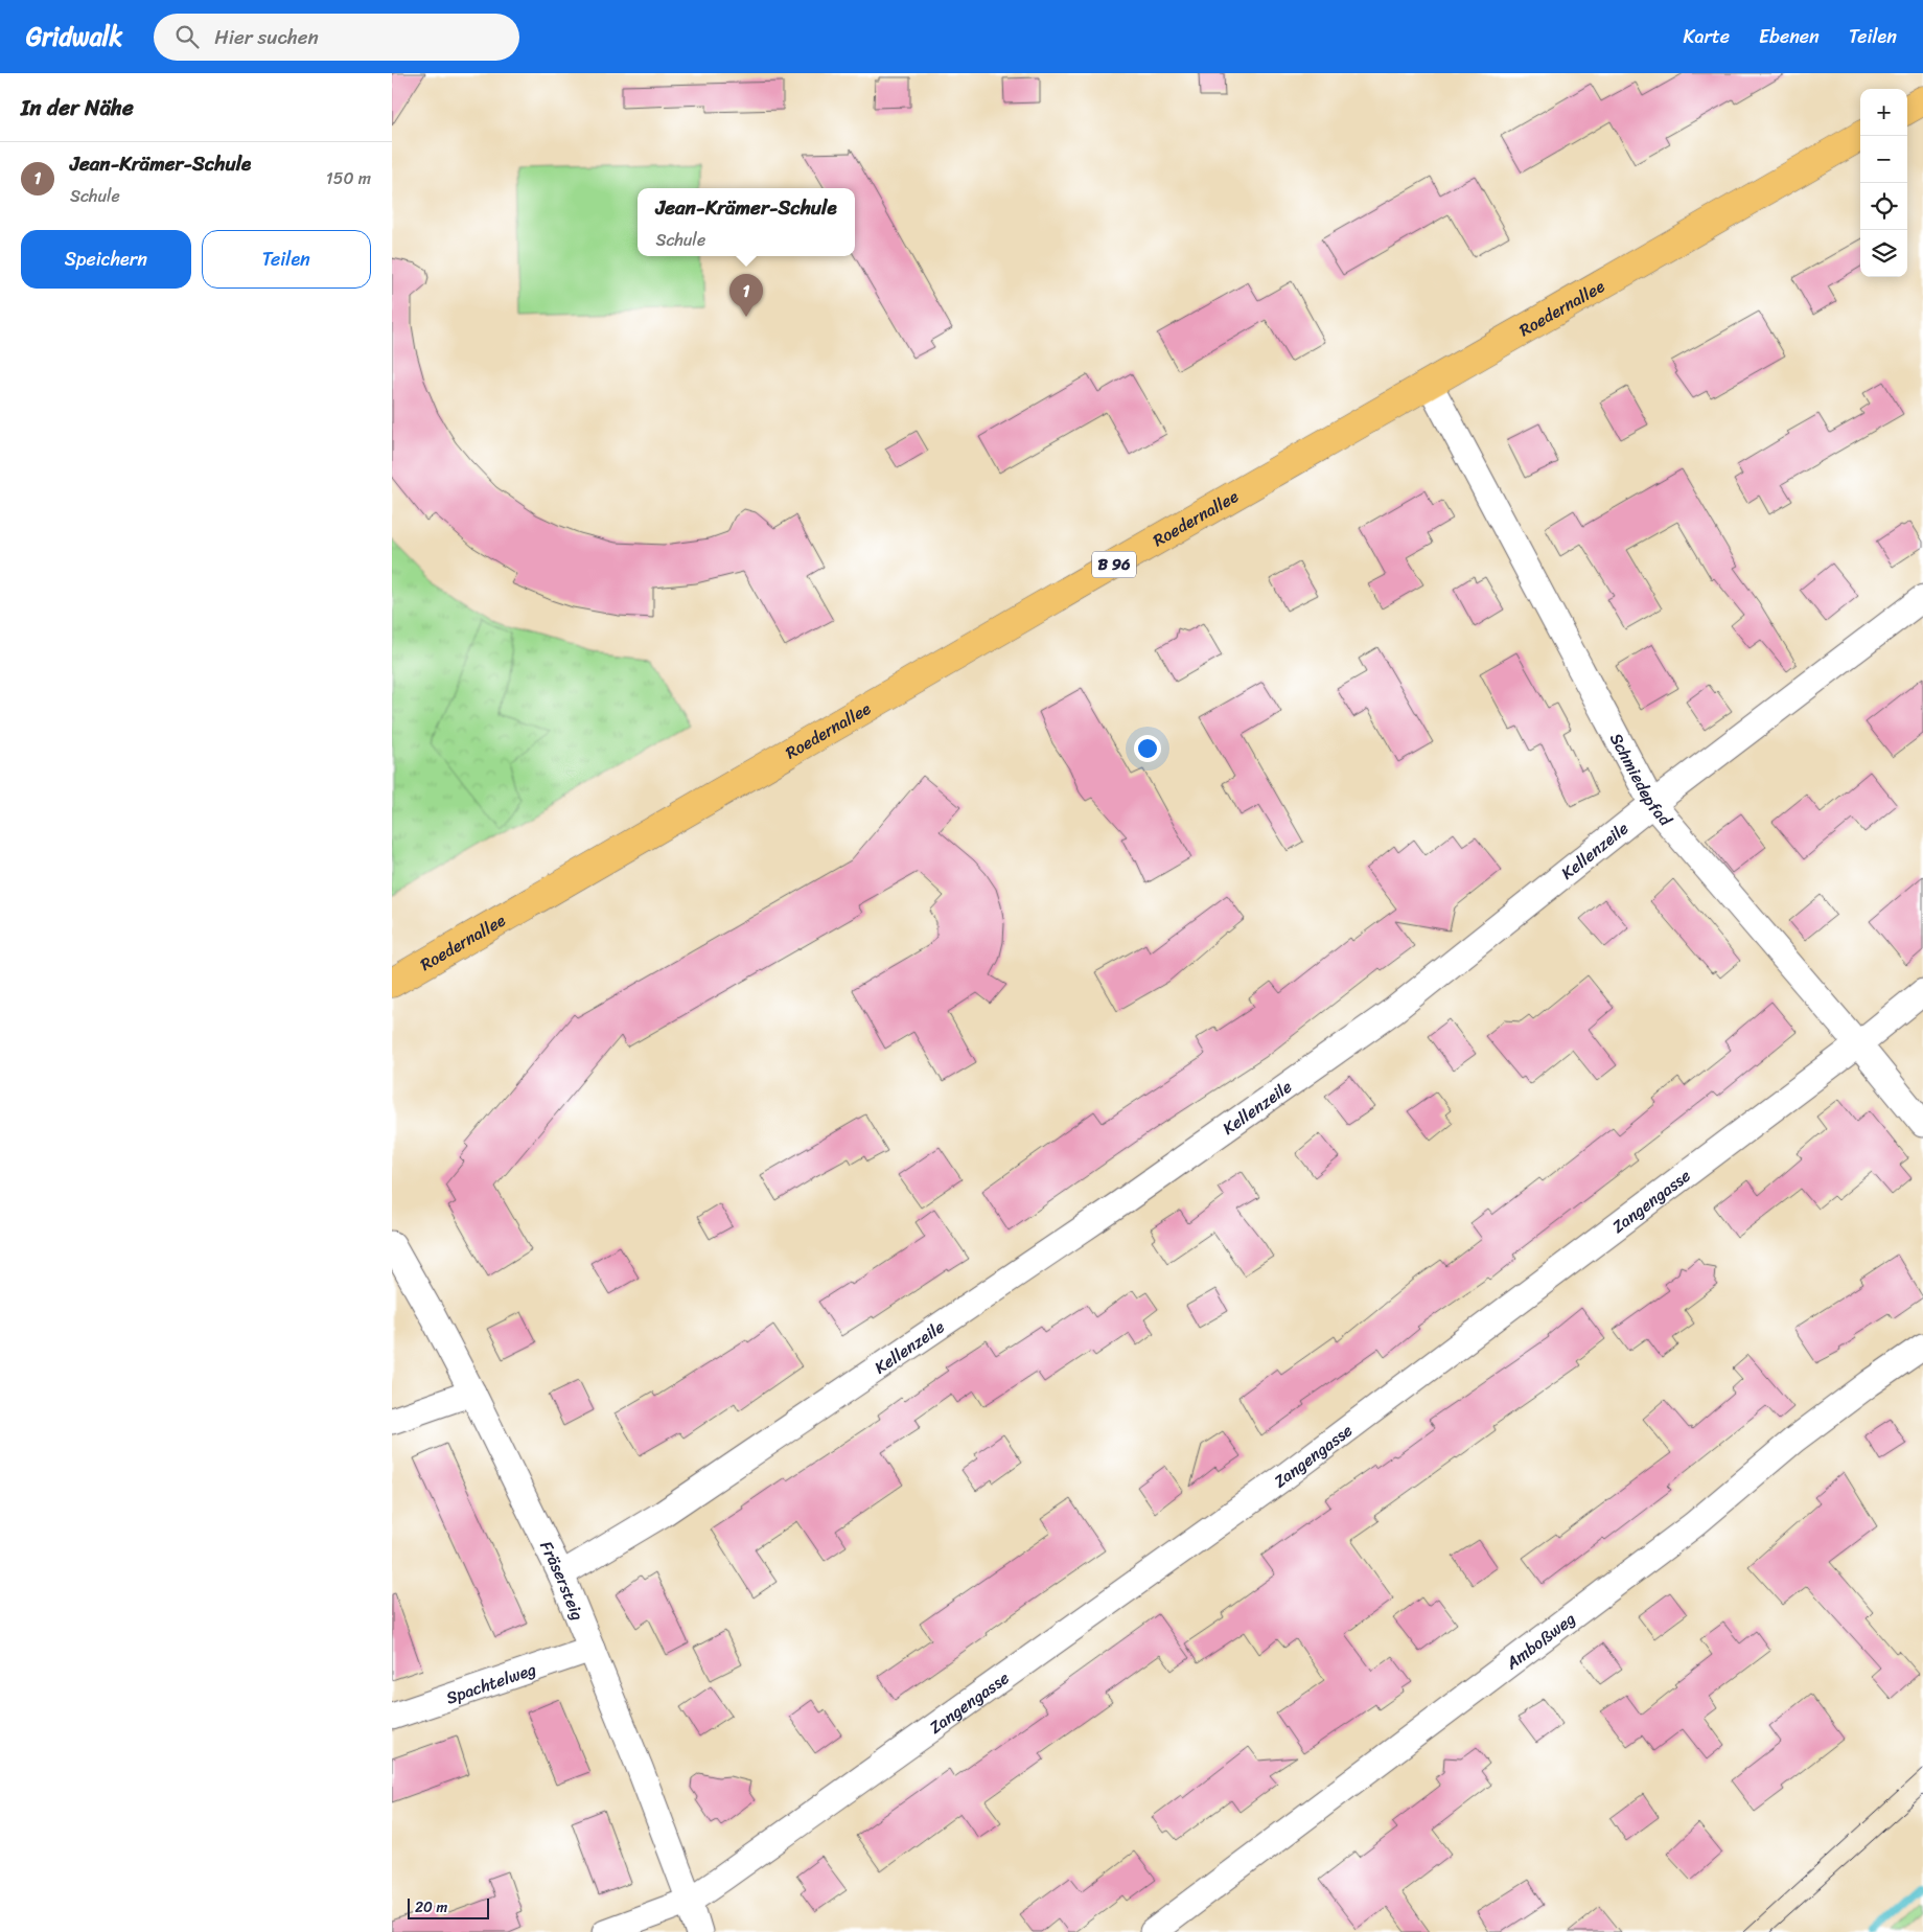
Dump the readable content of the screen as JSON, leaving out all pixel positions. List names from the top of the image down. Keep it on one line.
{"streets":{"main road":["Roedernallee","B 96"],"street":["Schmiedepfad","Kellenzeile","Zangengasse","Fräsersteig","Amboßweg","Spachtelweg"]},"crossings":[["Roedernallee","Schmiedepfad"],["Schmiedepfad","Kellenzeile"],["Schmiedepfad","Zangengasse"],["Kellenzeile","Fräsersteig"],["Zangengasse","Fräsersteig"],["Fräsersteig","Spachtelweg"]],"scale_bar":"20 m","page":{"header":"Gridwalk","search":"Hier suchen","nav":["Karte","Ebenen","Teilen"],"heading":"In der Nähe","map_buttons":["+","−"],"list":[{"mark":"1","name":"Jean-Krämer-Schule","note":"Schule","value":"150 m"}],"popup":["Jean-Krämer-Schule","Schule"],"buttons":["Speichern","Teilen"],"pins":"1","scale":"20 m"}}
